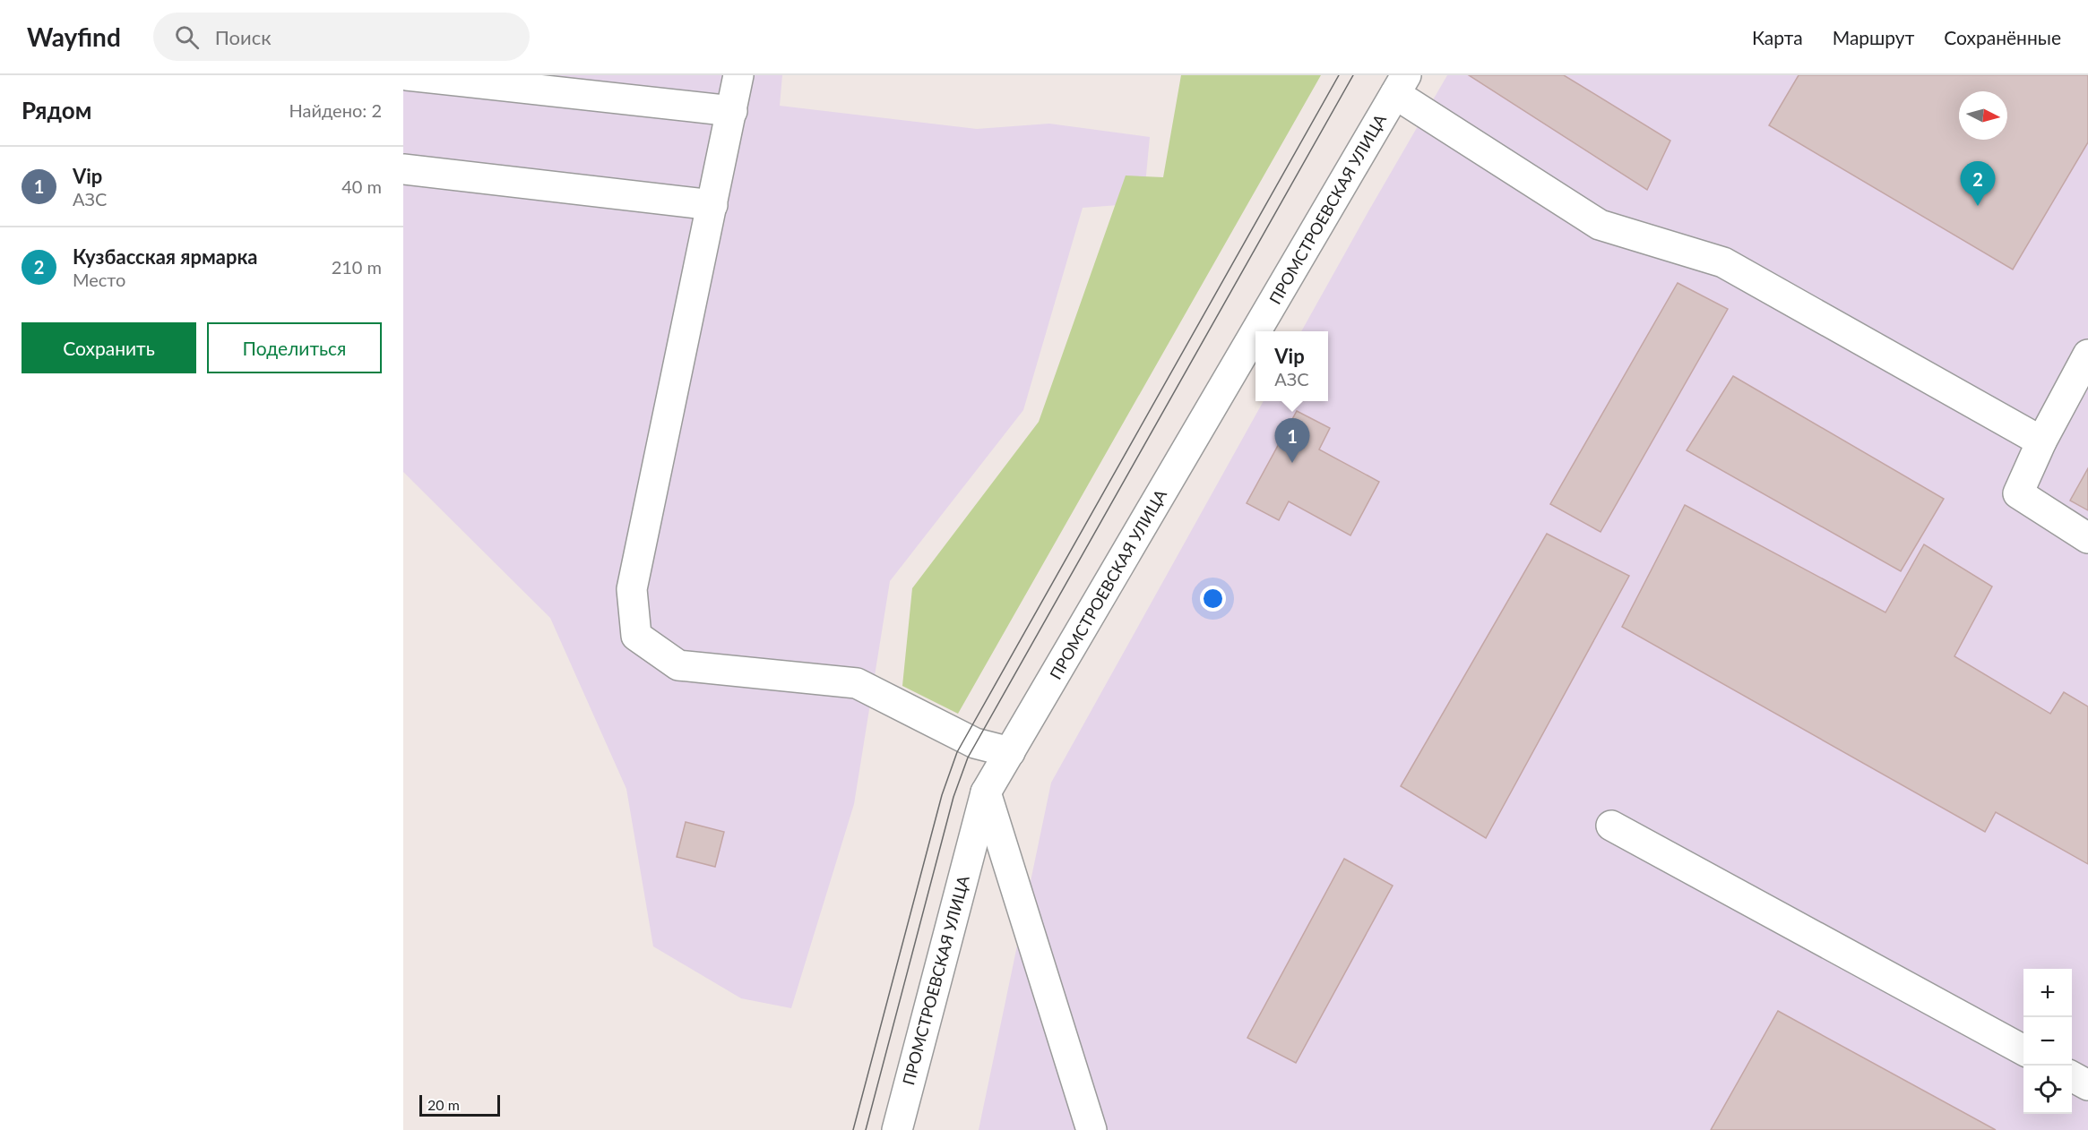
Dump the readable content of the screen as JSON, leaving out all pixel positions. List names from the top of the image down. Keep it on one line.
{"streets":{"street":["ПРОМСТРОЕВСКАЯ УЛИЦА"]},"scale_bar":"20 m","north":"right","page":{"header":"Wayfind","search":"Поиск","nav":["Карта","Маршрут","Сохранённые"],"heading":["Рядом","Найдено: 2"],"list":[{"mark":"1","name":"Vip","note":"АЗС","value":"40 m"},{"mark":"2","name":"Кузбасская ярмарка","note":"Место","value":"210 m"}],"pins":["2","1"],"buttons":["Сохранить","Поделиться"],"popup":["Vip","АЗС"],"map_buttons":["+","−"],"scale":"20 m"}}
